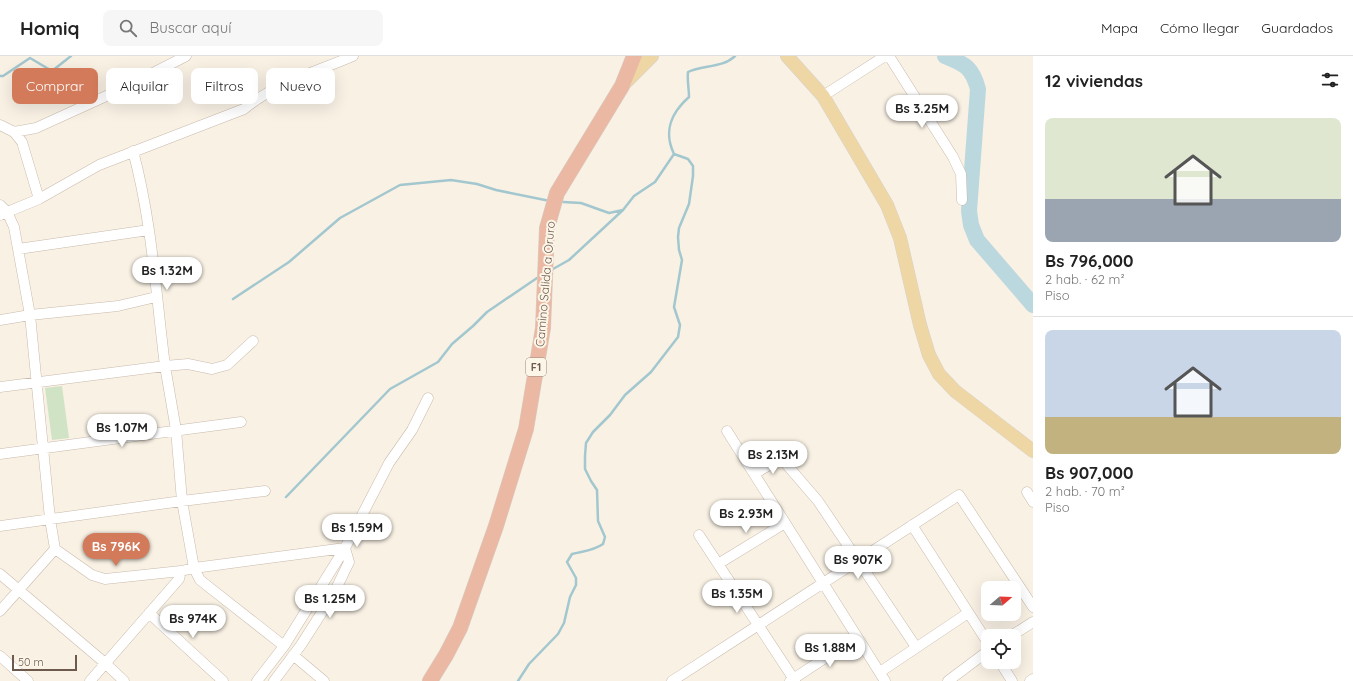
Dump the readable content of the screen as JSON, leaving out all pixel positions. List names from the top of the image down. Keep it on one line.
{"streets":{"highway":["Camino Salida a Oruro","F1"]},"scale_bar":"50 m","north":"right","page":{"header":"Homiq","search":"Buscar aquí","nav":["Mapa","Cómo llegar","Guardados"],"heading":"12 viviendas","chip":["Comprar","Alquilar","Filtros","Nuevo"],"price":["Bs 3.25M","Bs 1.32M","Bs 1.07M","Bs 2.13M","Bs 2.93M","Bs 1.59M","Bs 796K","Bs 907K","Bs 1.35M","Bs 1.25M","Bs 974K","Bs 1.88M"],"list":[{"name":"Bs 796,000","note":"2 hab. · 62 m² · Piso"},{"name":"Bs 907,000","note":"2 hab. · 70 m² · Piso"}],"scale":"50 m"}}
